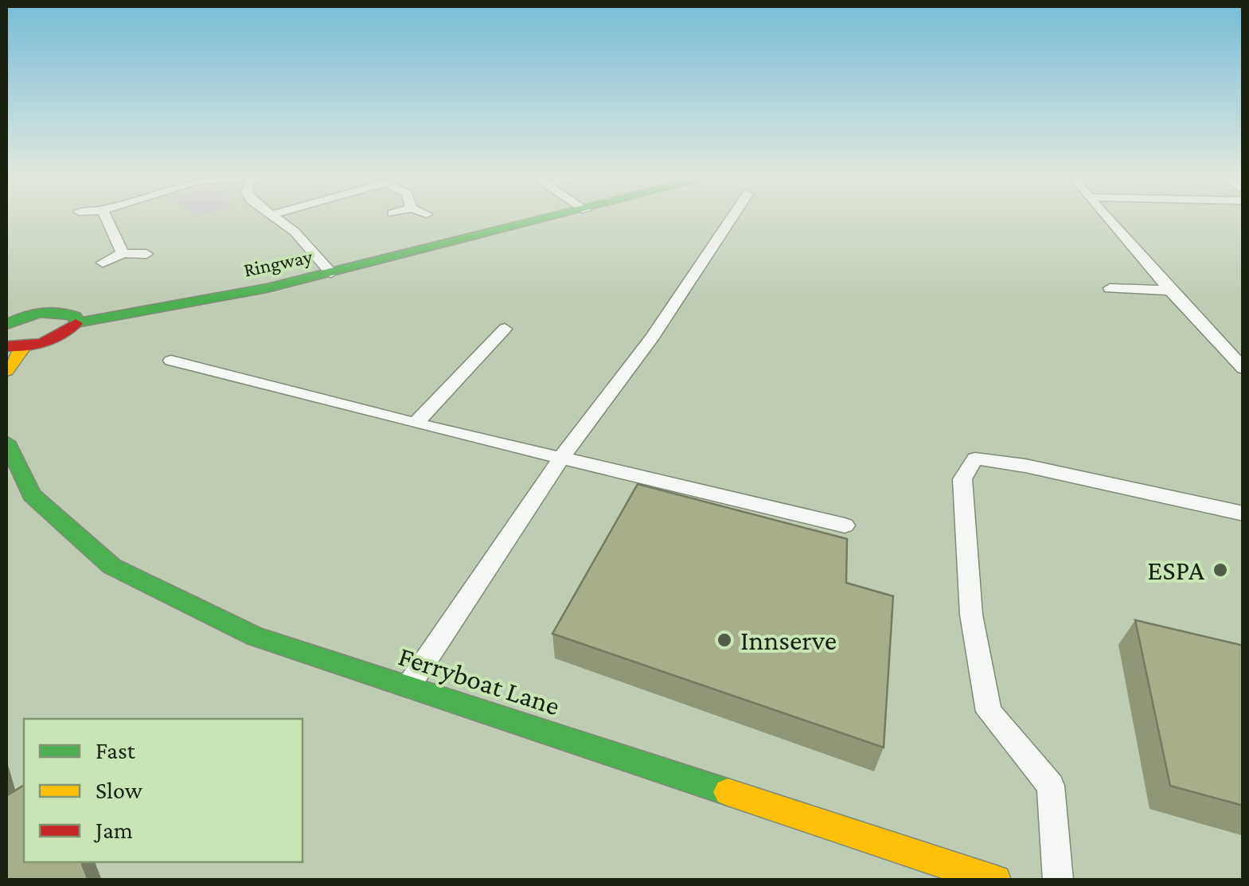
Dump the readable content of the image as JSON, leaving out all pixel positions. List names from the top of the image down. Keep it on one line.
{"streets":{"street":["Ringway","Ferryboat Lane"]},"places":["ESPA","Innserve"],"legend":["Fast","Slow","Jam"]}
